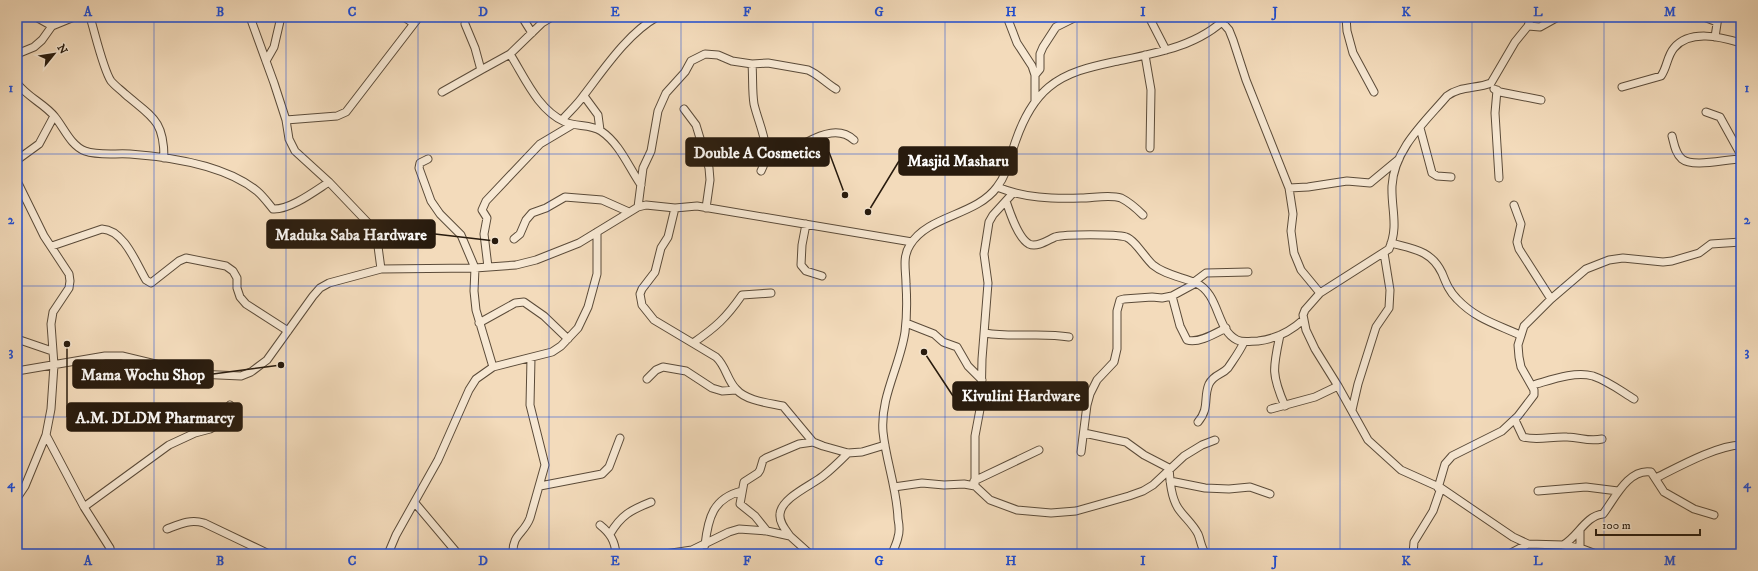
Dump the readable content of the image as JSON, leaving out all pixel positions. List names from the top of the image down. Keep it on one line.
{"places":["Double A Cosmetics","Masjid Masharu","Maduka Saba Hardware","A.M. DLDM Pharmarcy","Kivulini Hardware","Mama Wochu Shop"],"scale_bar":"100 m","north":"top right","grid":{"columns":["A","B","C","D","E","F","G","H","I","J","K","L","M"],"rows":["1","2","3","4"]}}
